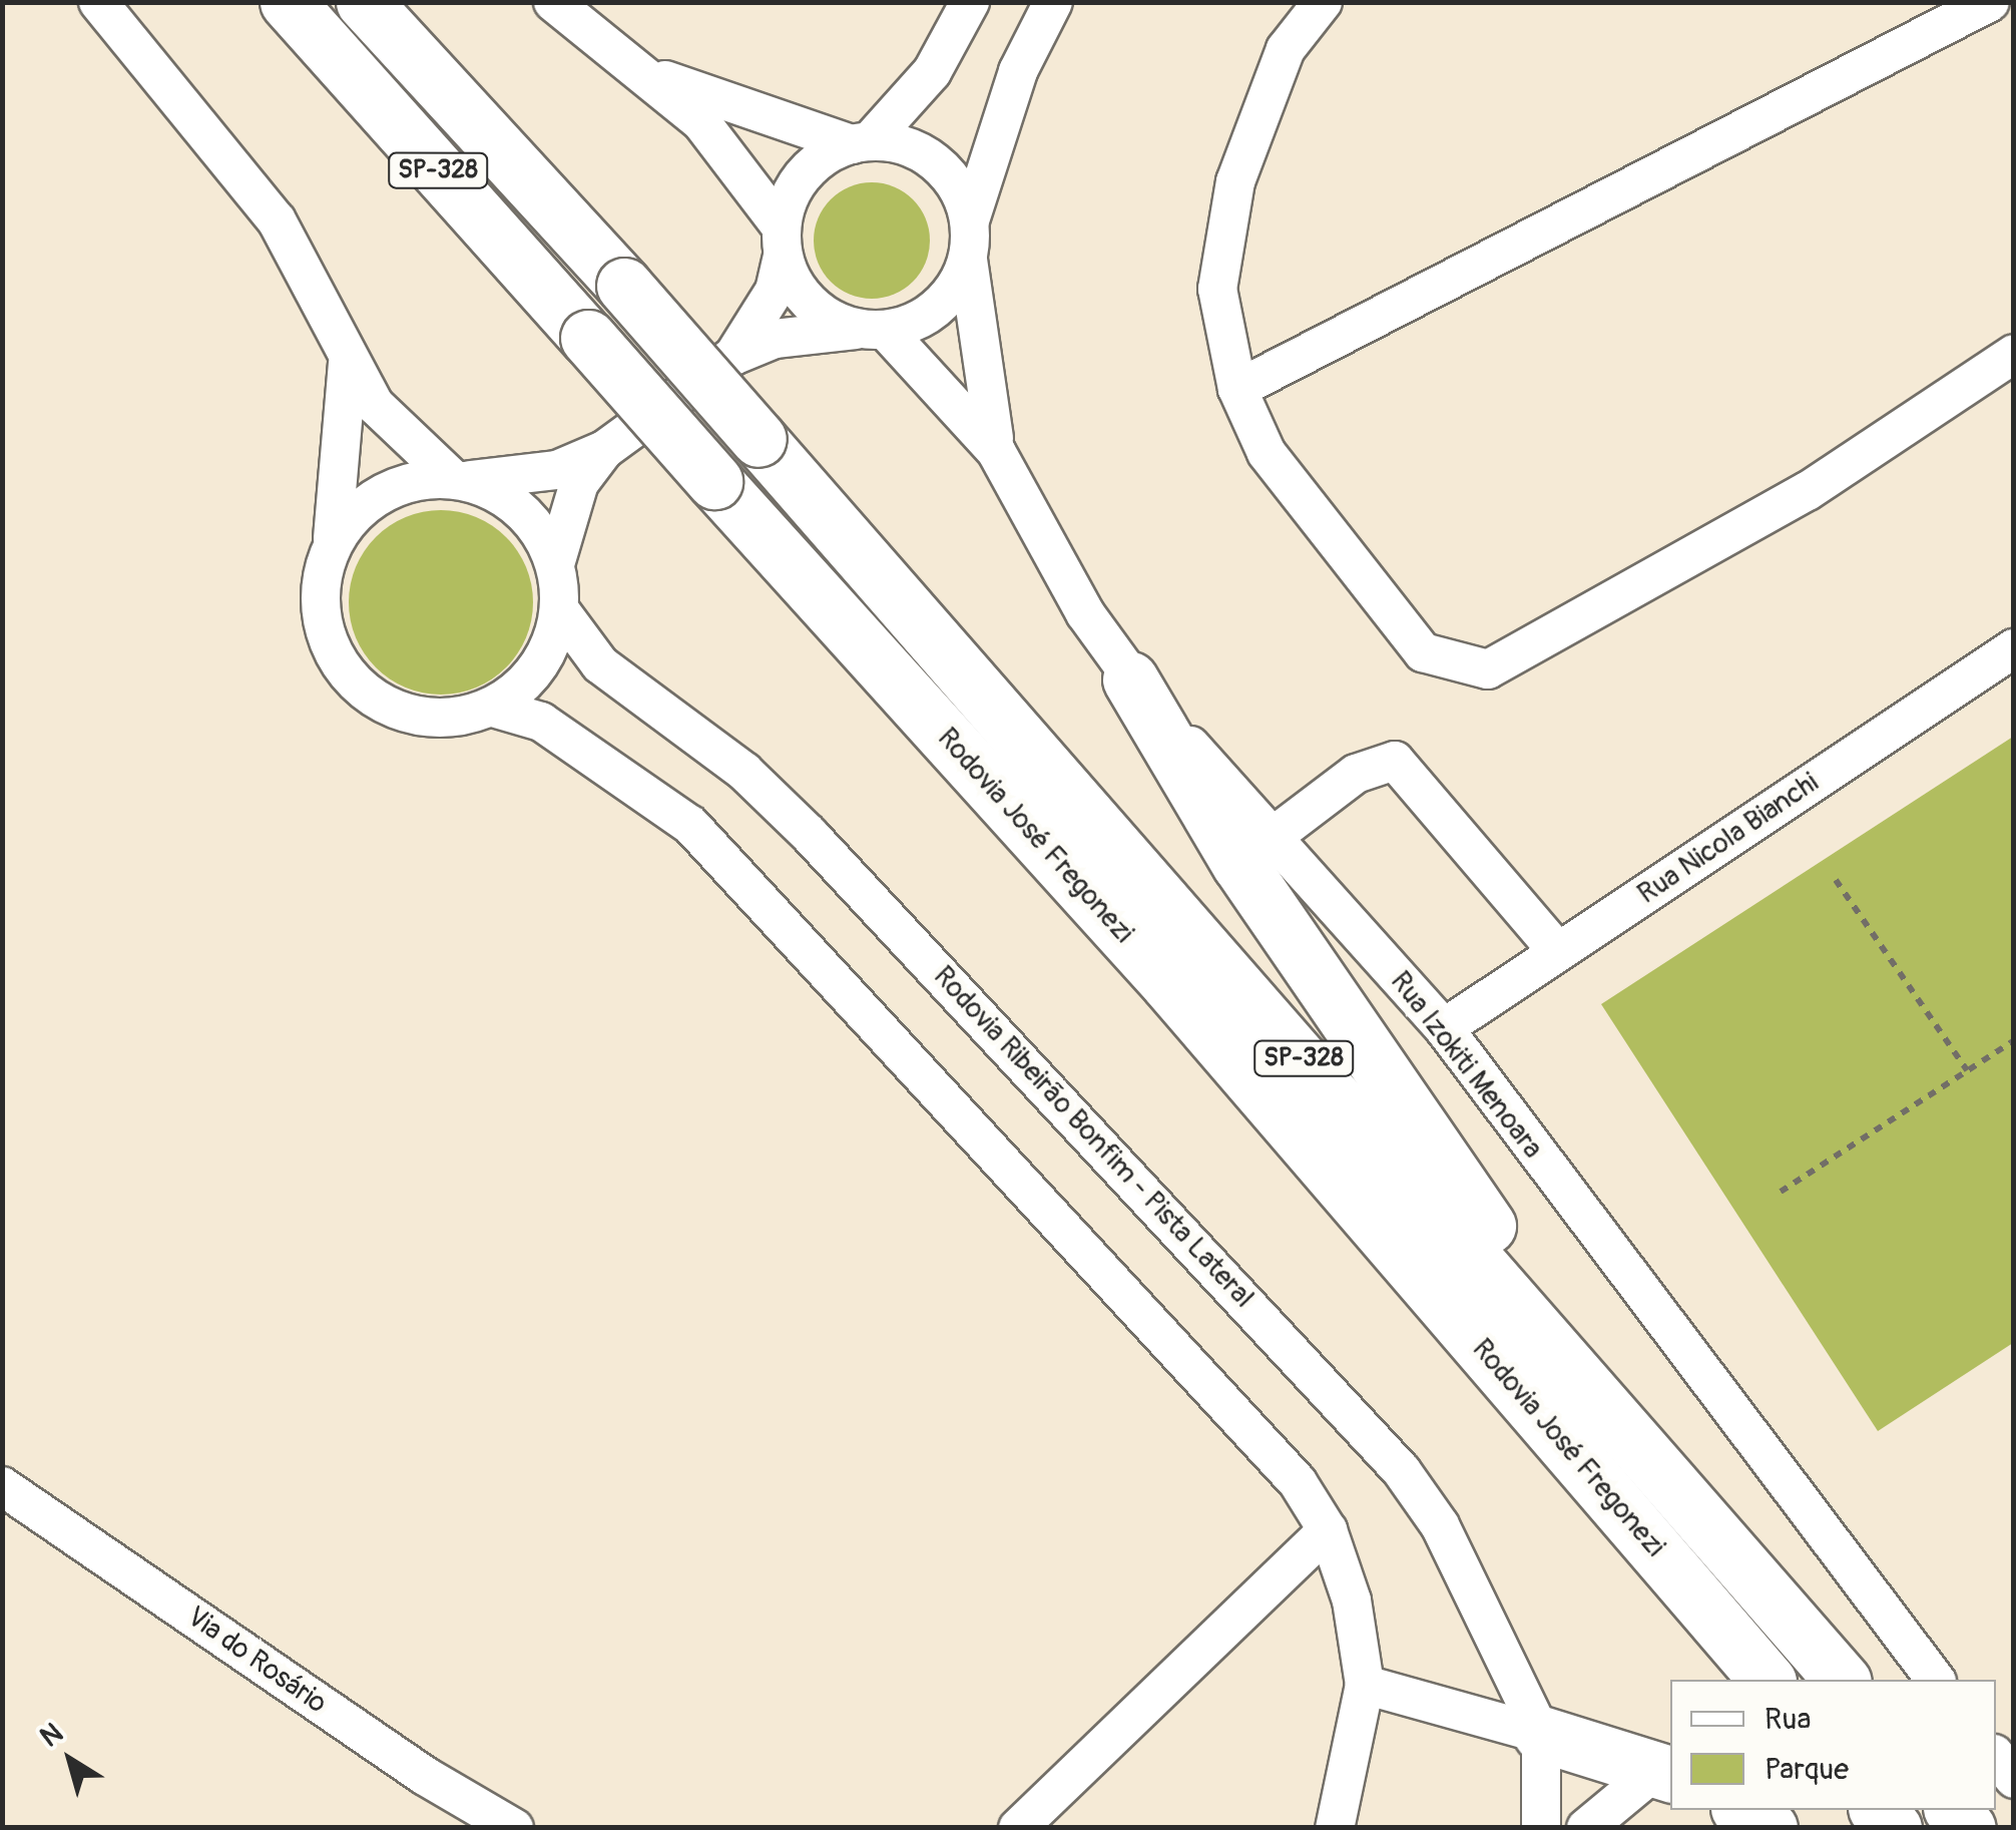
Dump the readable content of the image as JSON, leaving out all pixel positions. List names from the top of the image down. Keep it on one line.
{"streets":{"highway":["SP-328","Rodovia José Fregonezi"],"street":["Rua Nicola Bianchi","Rua Izokiti Menoara","Rodovia Ribeirão Bonfim - Pista Lateral","Via do Rosário"]},"crossings":[["Rua Nicola Bianchi","Rua Izokiti Menoara"]],"legend":["Rua","Parque"],"north":"top left"}
